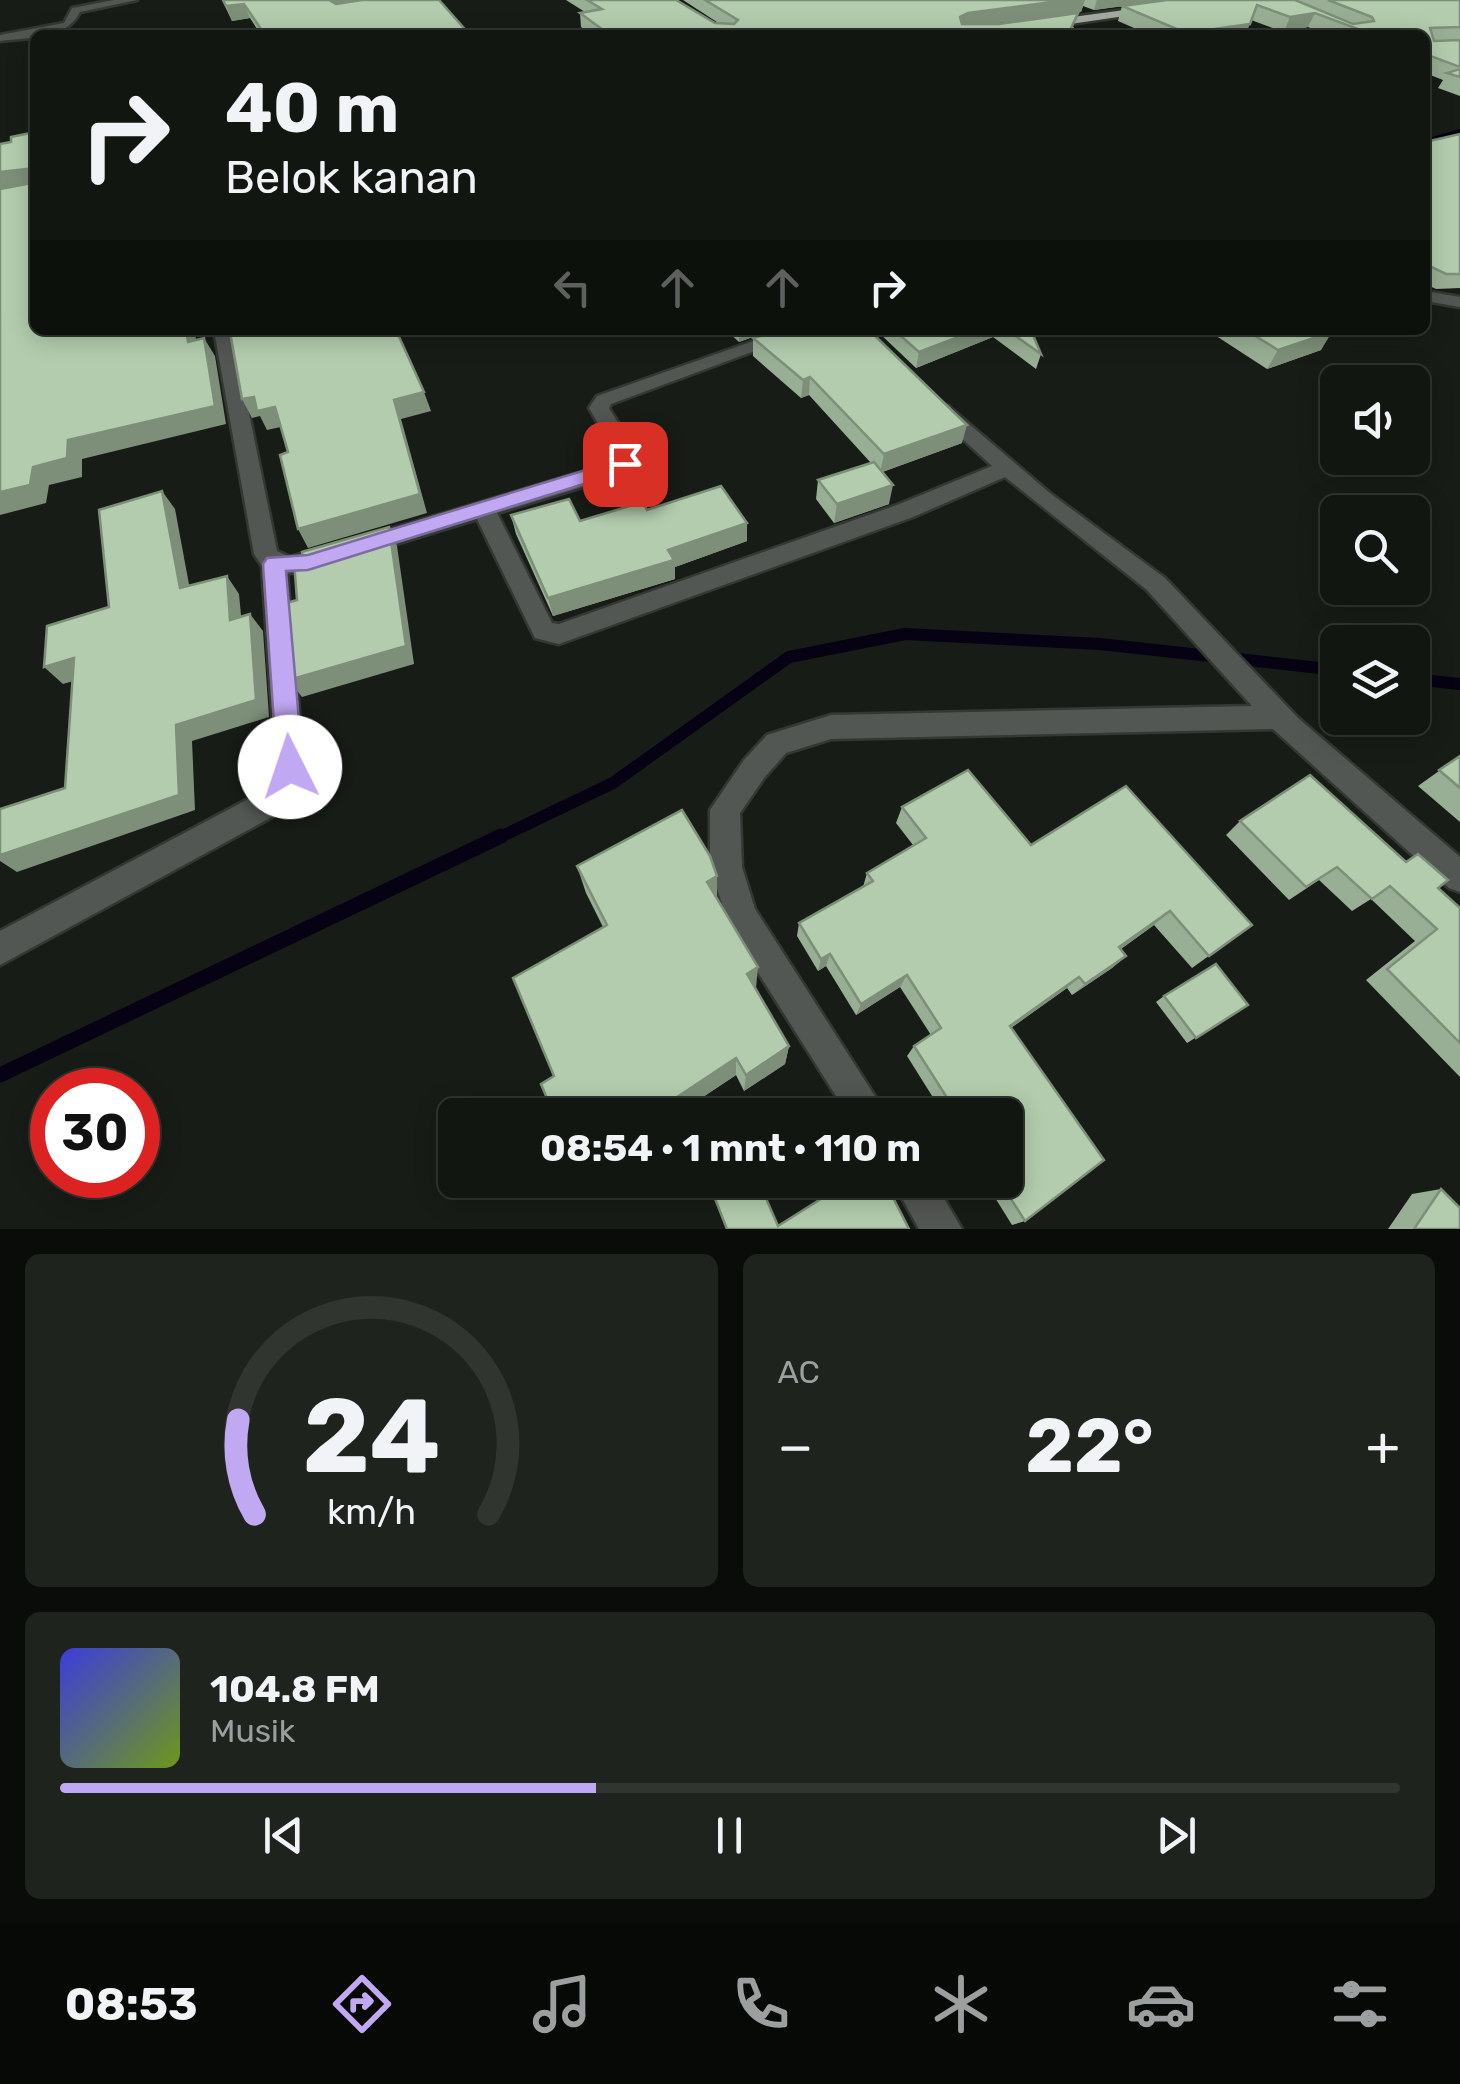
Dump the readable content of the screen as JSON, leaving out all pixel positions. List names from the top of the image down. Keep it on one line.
{"page":{"turn":["40 m","Belok kanan"],"limit":"30","trip":"08:54 · 1 mnt · 110 m","tile":"AC","heat":["−","22°","+"],"song":["104.8 FM","Musik"],"tabs":"08:53","gauge":["24","km/h"]}}
